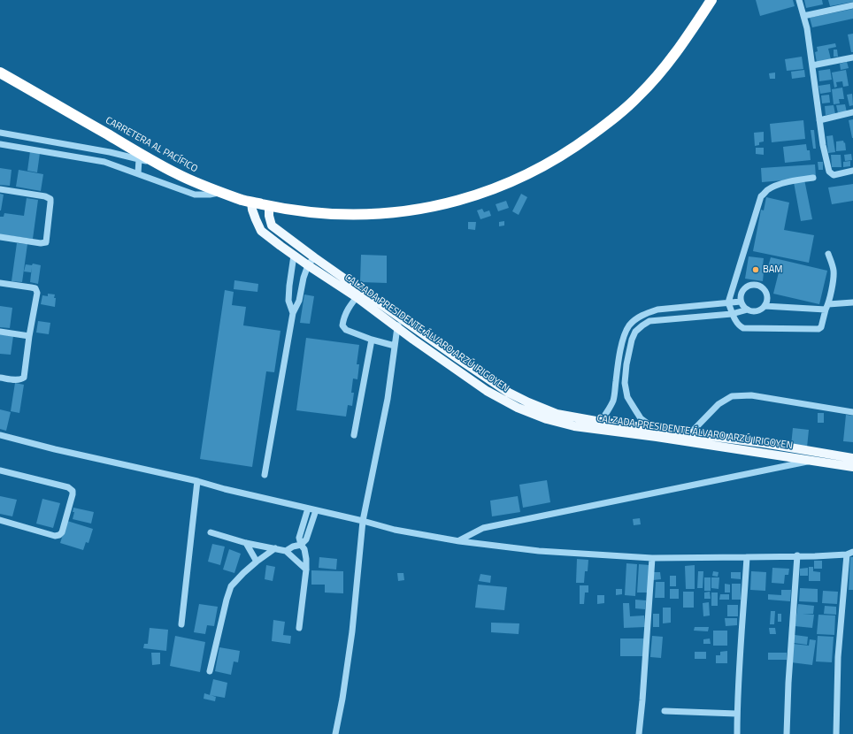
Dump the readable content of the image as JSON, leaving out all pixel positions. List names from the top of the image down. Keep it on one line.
{"streets":{"highway":["CARRETERA AL PACÍFICO"],"main road":["CALZADA PRESIDENTE ÁLVARO ARZÚ IRIGOYEN"]},"crossings":[["CARRETERA AL PACÍFICO","CALZADA PRESIDENTE ÁLVARO ARZÚ IRIGOYEN"]],"places":["BAM"]}
